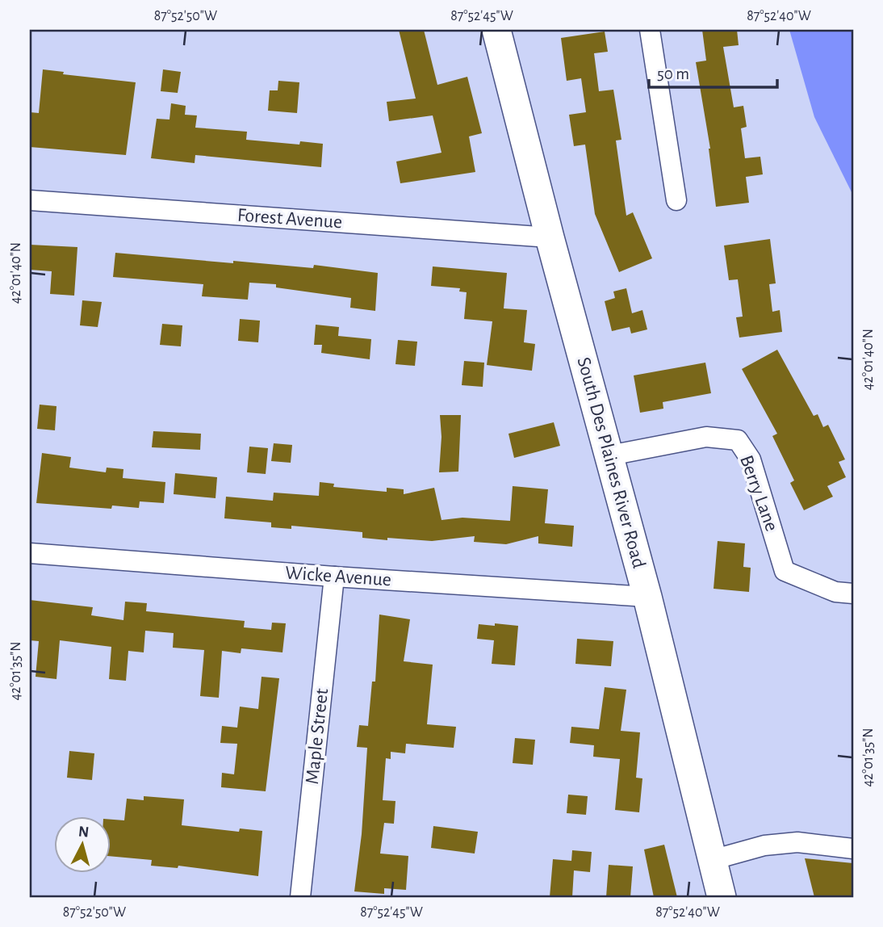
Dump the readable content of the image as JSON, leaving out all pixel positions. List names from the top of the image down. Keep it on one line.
{"streets":{"main road":["South Des Plaines River Road"],"street":["Forest Avenue","Berry Lane","Wicke Avenue","Maple Street"]},"crossings":[["Forest Avenue","South Des Plaines River Road"],["South Des Plaines River Road","Berry Lane"],["South Des Plaines River Road","Wicke Avenue"],["Wicke Avenue","Maple Street"]],"scale_bar":"50 m","north":"top","coordinates":["87°52'50\"W","87°52'45\"W","87°52'40\"W","42°01'40\"N","42°01'35\"N"]}
